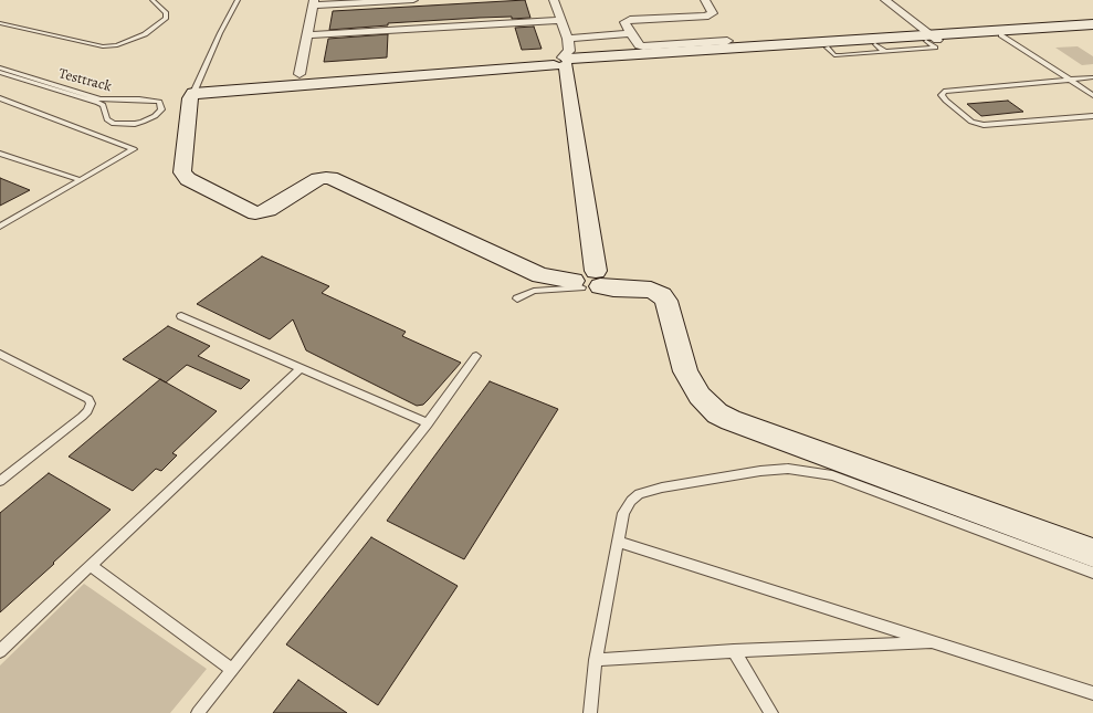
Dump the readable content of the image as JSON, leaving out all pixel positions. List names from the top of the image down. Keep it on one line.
{"streets":{"lane":["Testtrack"]}}
